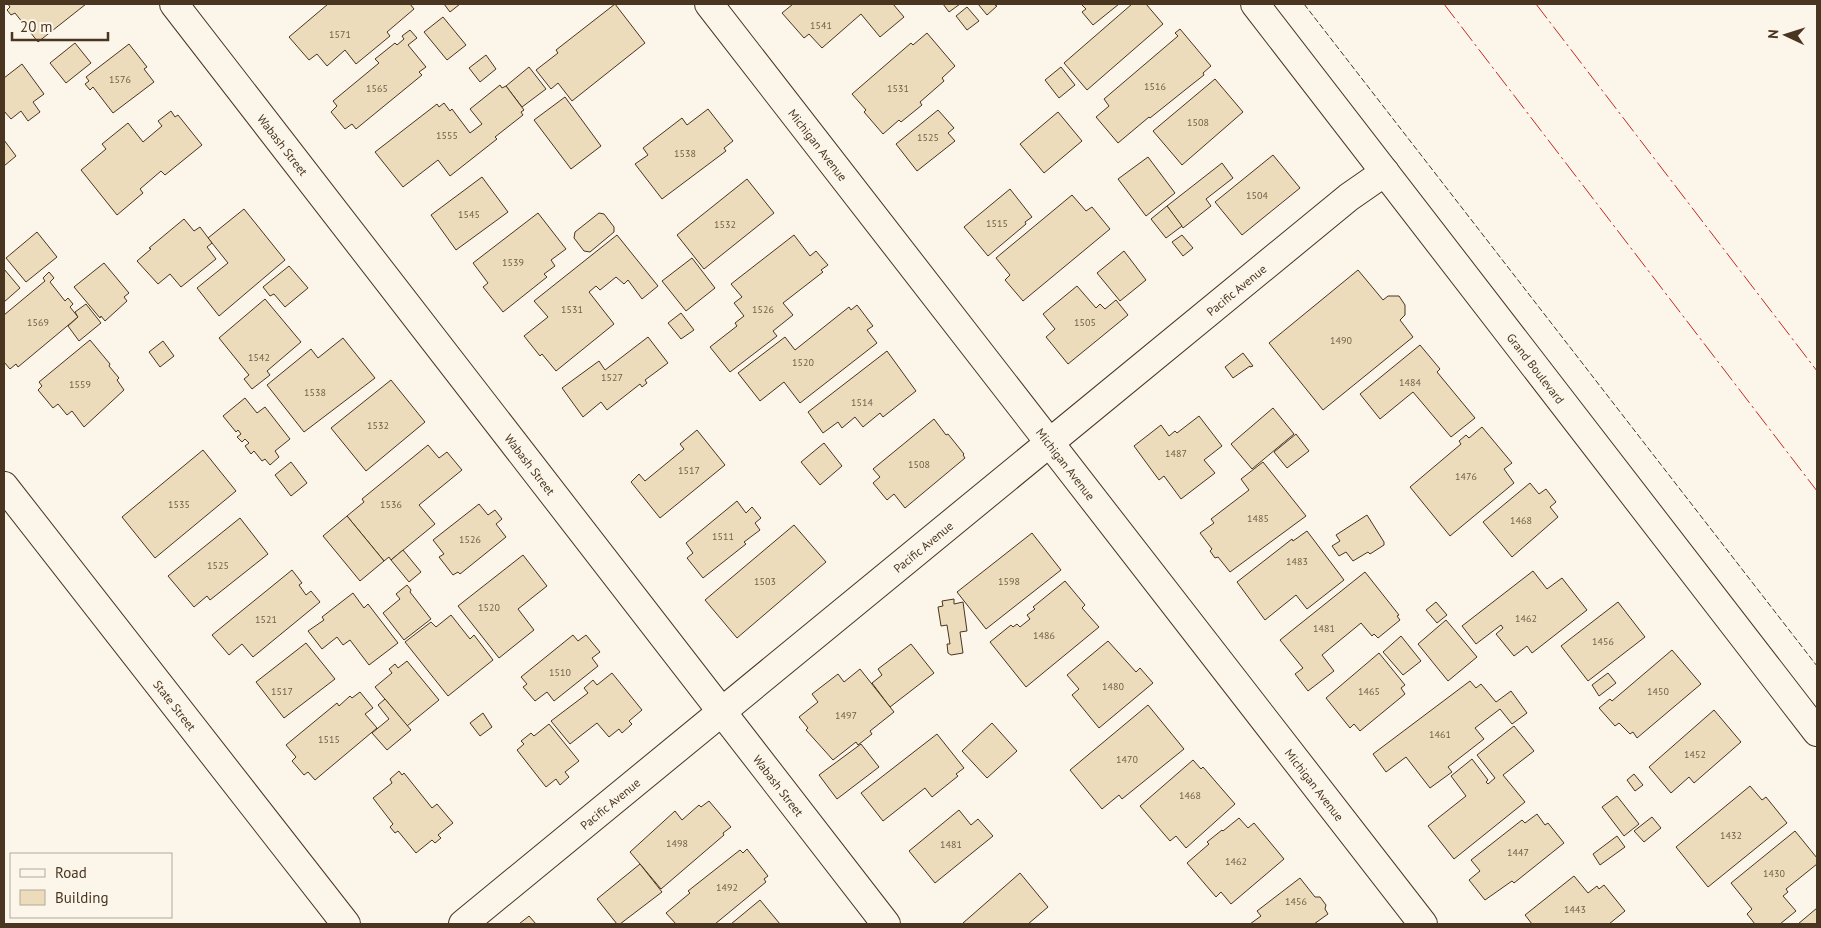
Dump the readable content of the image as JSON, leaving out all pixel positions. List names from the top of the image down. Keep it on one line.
{"streets":{"street":["Wabash Street","Michigan Avenue","Pacific Avenue","Grand Boulevard","State Street"]},"crossings":[["Wabash Street","Pacific Avenue"],["Michigan Avenue","Pacific Avenue"],["Pacific Avenue","Grand Boulevard"]],"house_numbers":["1541","1571","1576","1516","1565","1531","1508","1555","1525","1538","1504","1545","1515","1532","1539","1531","1526","1569","1505","1490","1542","1520","1527","1484","1559","1538","1514","1532","1487","1508","1517","1476","1535","1536","1485","1468","1511","1526","1483","1525","1503","1598","1520","1462","1521","1481","1486","1456","1510","1480","1517","1465","1450","1497","1461","1515","1452","1470","1468","1432","1498","1481","1447","1462","1430","1492","1456","1443"],"legend":["Road","Building"],"scale_bar":"20 m","north":"left"}
